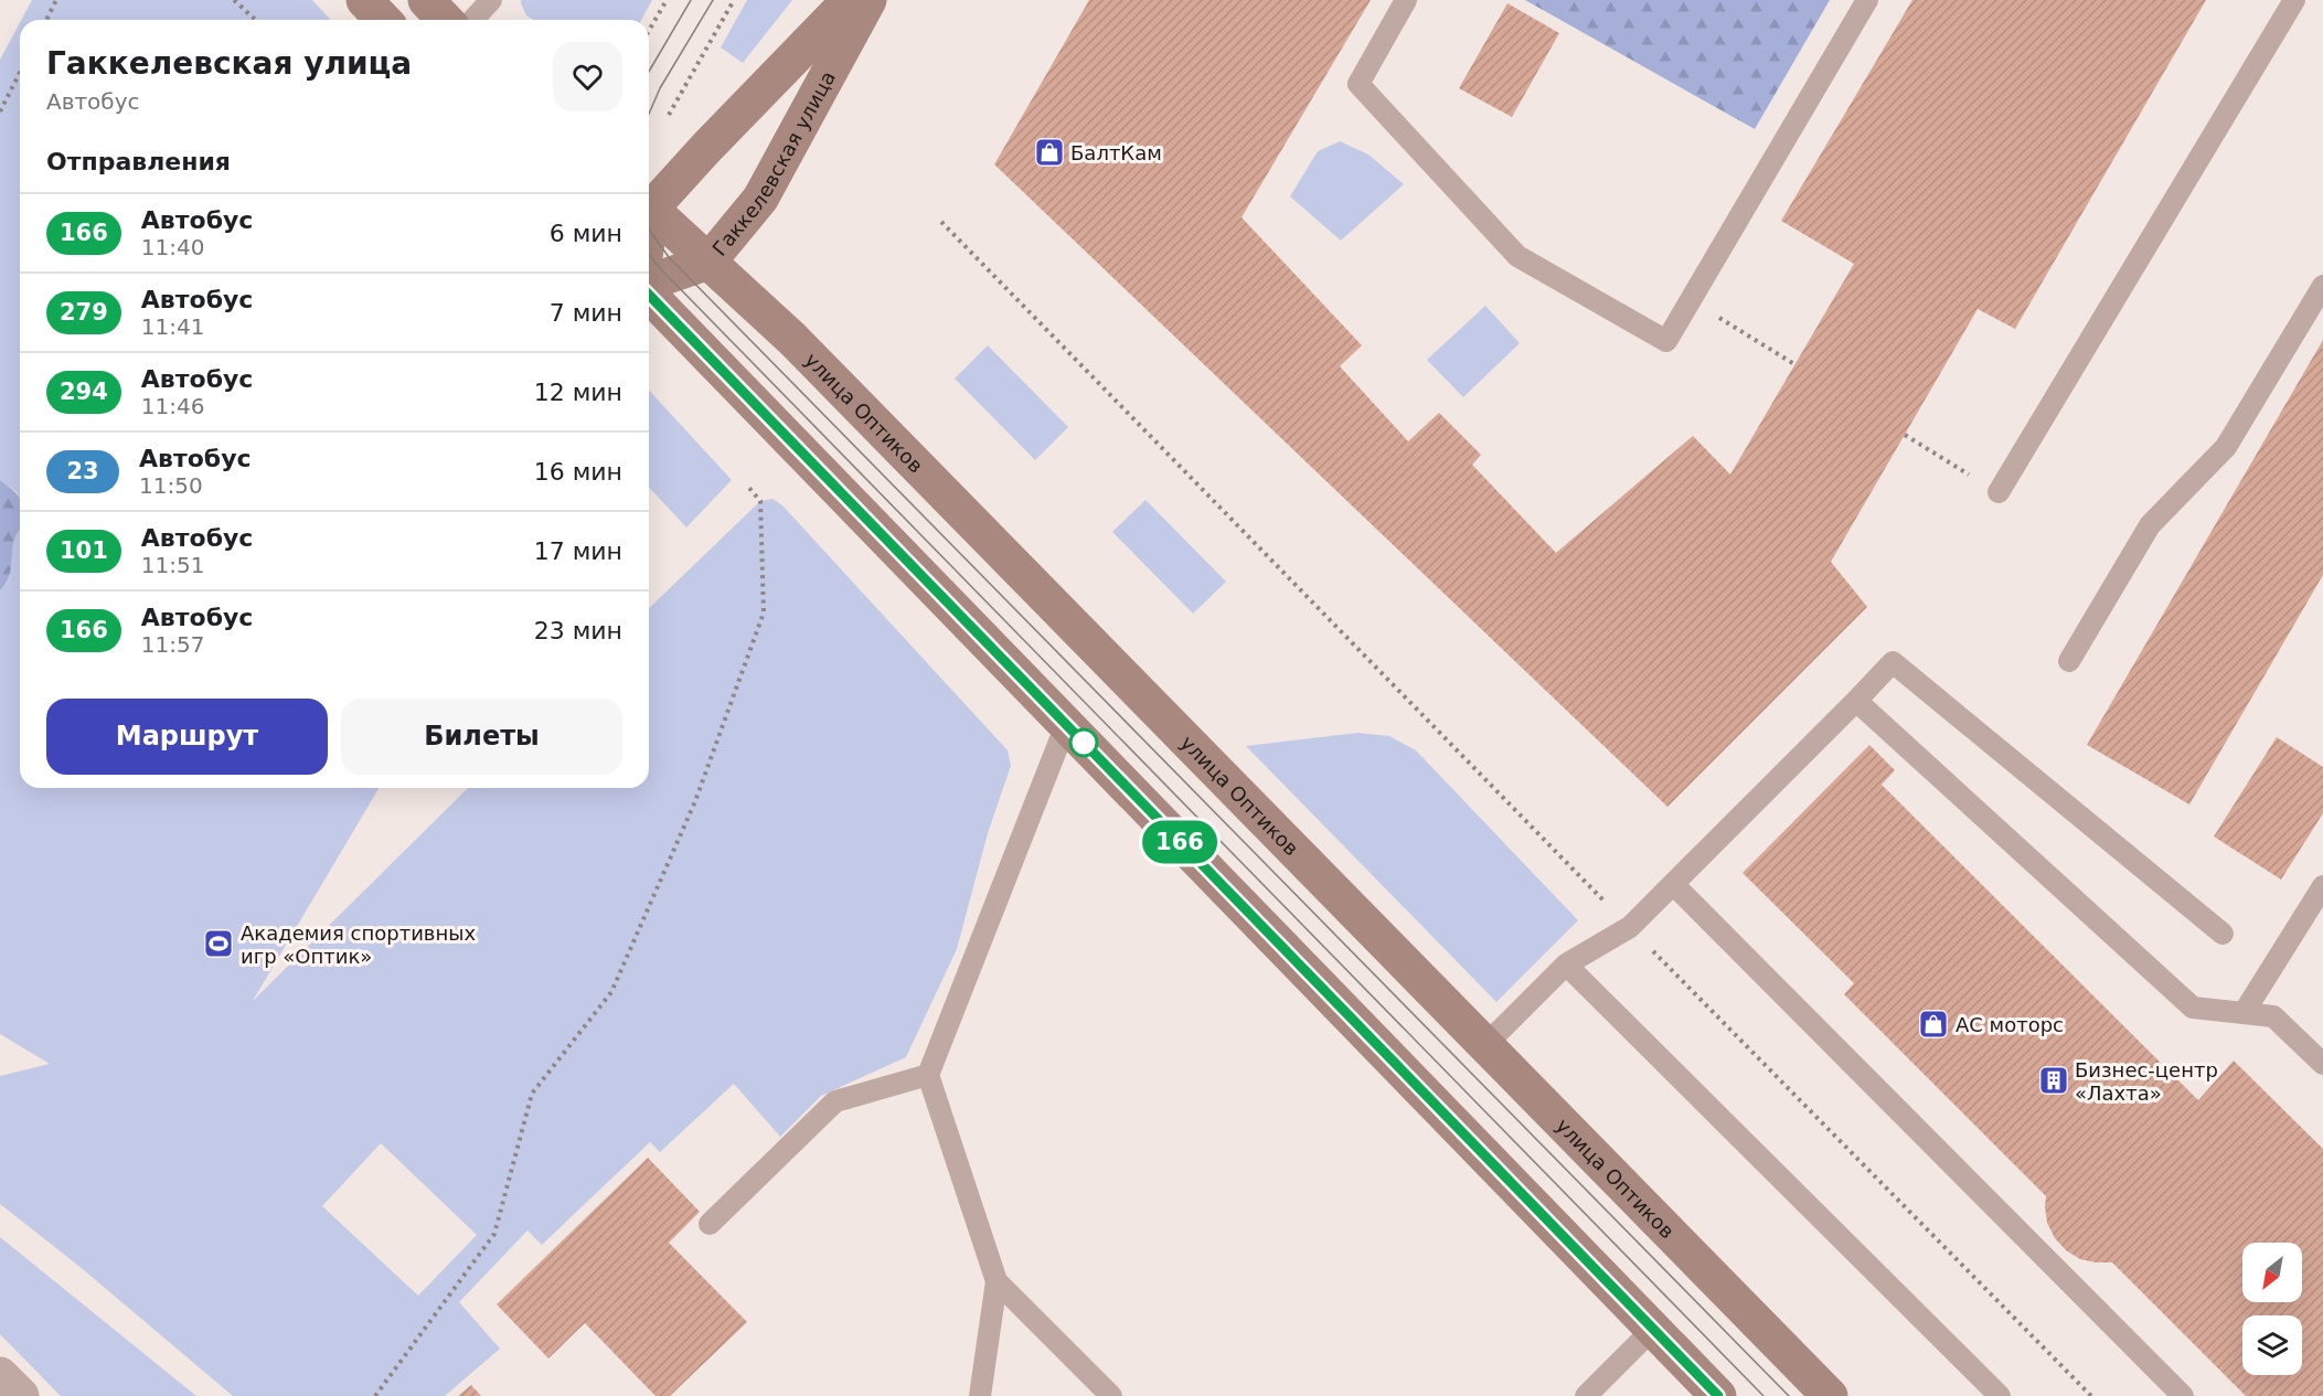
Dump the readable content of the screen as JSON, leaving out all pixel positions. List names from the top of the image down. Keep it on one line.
{"streets":{"main road":["Гаккелевская улица","улица Оптиков"]},"crossings":[["Гаккелевская улица","улица Оптиков"]],"places":{"shop":["БалтКам","АС моторс"],"sports":["Академия спортивных игр «Оптик»"],"building":["Бизнес-центр «Лахта»"]},"lines":["bus line 166"],"north":"bottom left","page":{"on_map":"166","heading":[["Гаккелевская улица","Автобус"],"Отправления"],"list":[{"mark":"166","name":"Автобус","note":"11:40","value":"6 мин"},{"mark":"279","name":"Автобус","note":"11:41","value":"7 мин"},{"mark":"294","name":"Автобус","note":"11:46","value":"12 мин"},{"mark":"23","name":"Автобус","note":"11:50","value":"16 мин"},{"mark":"101","name":"Автобус","note":"11:51","value":"17 мин"},{"mark":"166","name":"Автобус","note":"11:57","value":"23 мин"}],"buttons":["Маршрут","Билеты"]}}
